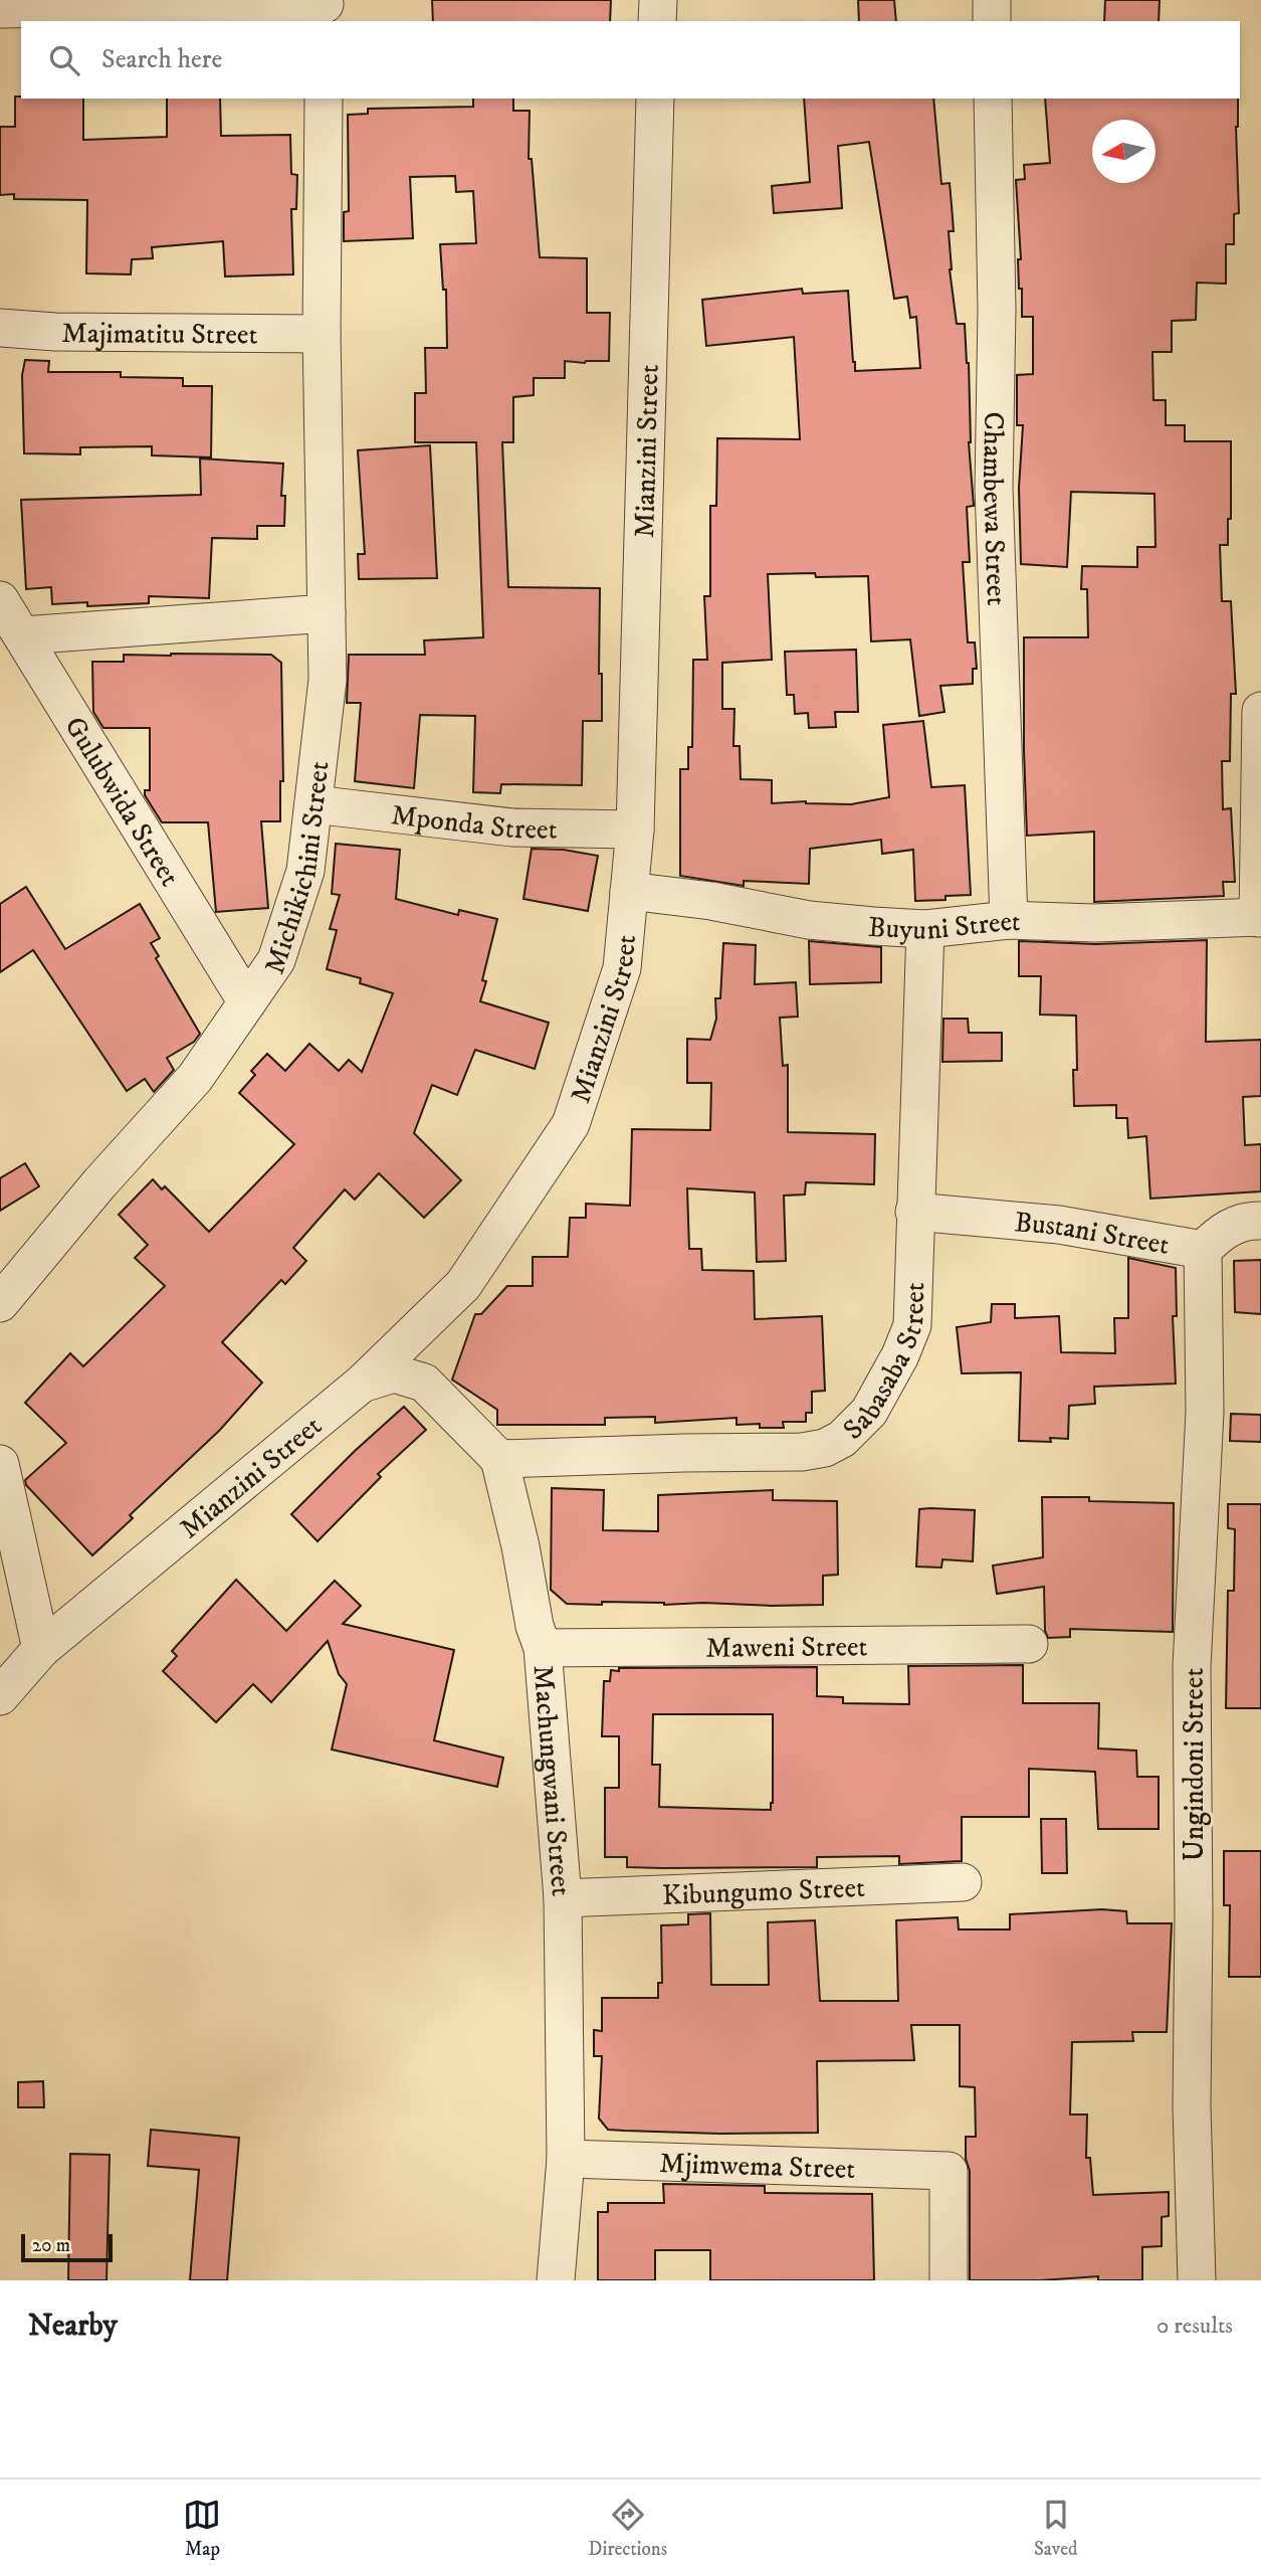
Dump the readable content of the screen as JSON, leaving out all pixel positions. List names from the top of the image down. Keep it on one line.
{"streets":{"street":["Majimatitu Street","Mianzini Street","Chambewa Street","Gulubwida Street","Mponda Street","Michikichini Street","Buyuni Street","Bustani Street","Sabasaba Street","Maweni Street","Ungindoni Street","Machungwani Street","Kibungumo Street","Mjimwema Street"]},"crossings":[["Majimatitu Street","Michikichini Street"],["Mianzini Street","Mponda Street"],["Mianzini Street","Buyuni Street"],["Chambewa Street","Buyuni Street"],["Gulubwida Street","Michikichini Street"],["Mponda Street","Michikichini Street"],["Buyuni Street","Sabasaba Street"],["Bustani Street","Sabasaba Street"],["Bustani Street","Ungindoni Street"],["Sabasaba Street","Machungwani Street"],["Maweni Street","Machungwani Street"],["Machungwani Street","Kibungumo Street"],["Machungwani Street","Mjimwema Street"]],"scale_bar":"20 m","north":"left","page":{"search":"Search here","scale":"20 m","heading":["Nearby","0 results"],"nav":["Map","Directions","Saved"]}}
